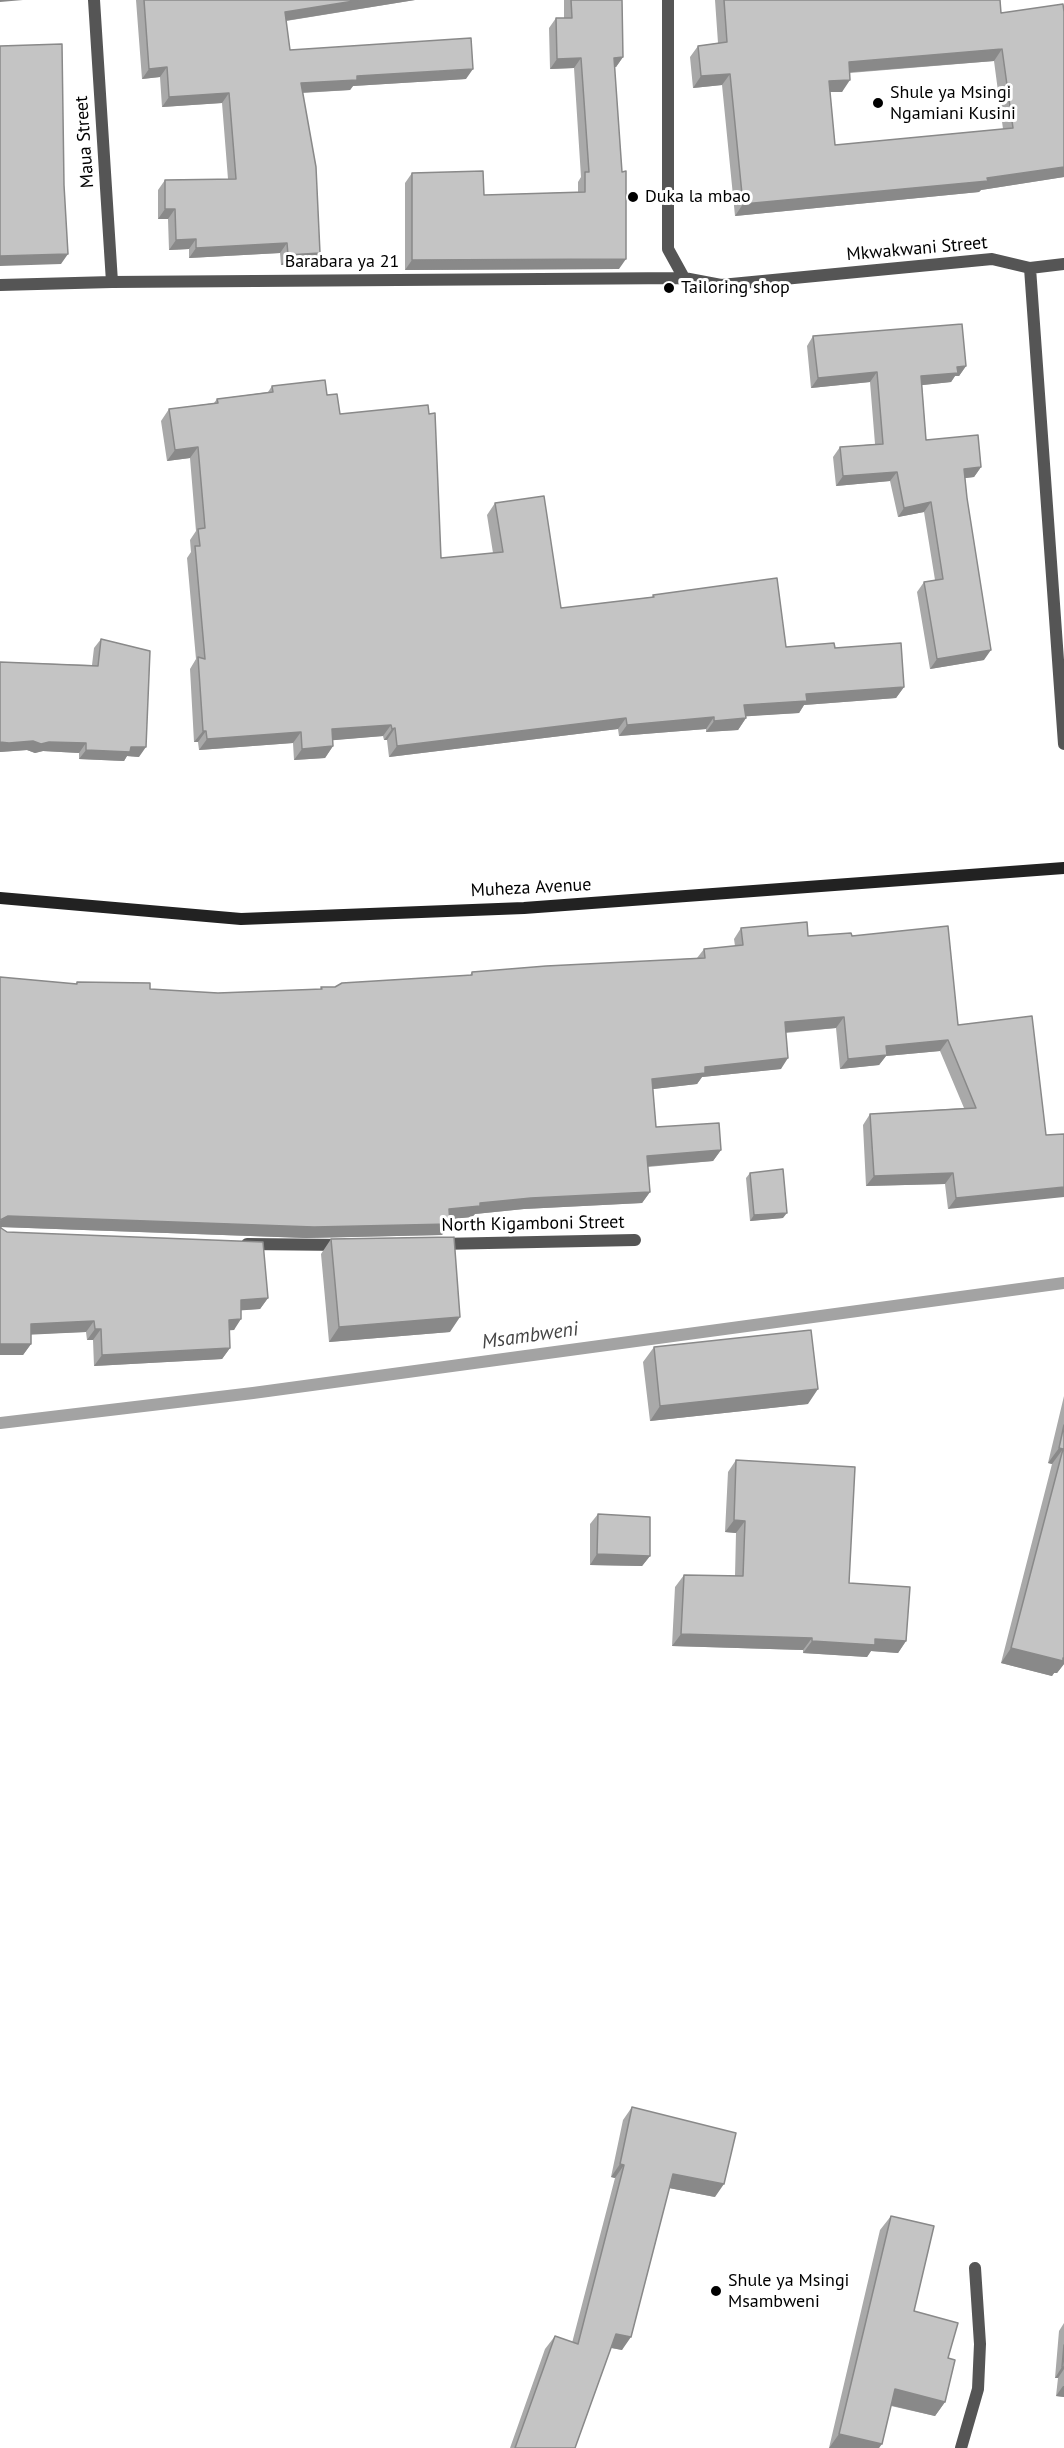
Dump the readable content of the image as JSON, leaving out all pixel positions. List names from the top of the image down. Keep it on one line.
{"streets":{"street":["Maua Street","Mkwakwani Street","Barabara ya 21","Muheza Avenue","North Kigamboni Street"]},"crossings":[["Maua Street","Barabara ya 21"],["Mkwakwani Street","Barabara ya 21"]],"water":["Msambweni"],"places":["Shule ya Msingi Ngamiani Kusini","Duka la mbao","Tailoring shop","Shule ya Msingi Msambweni"]}
